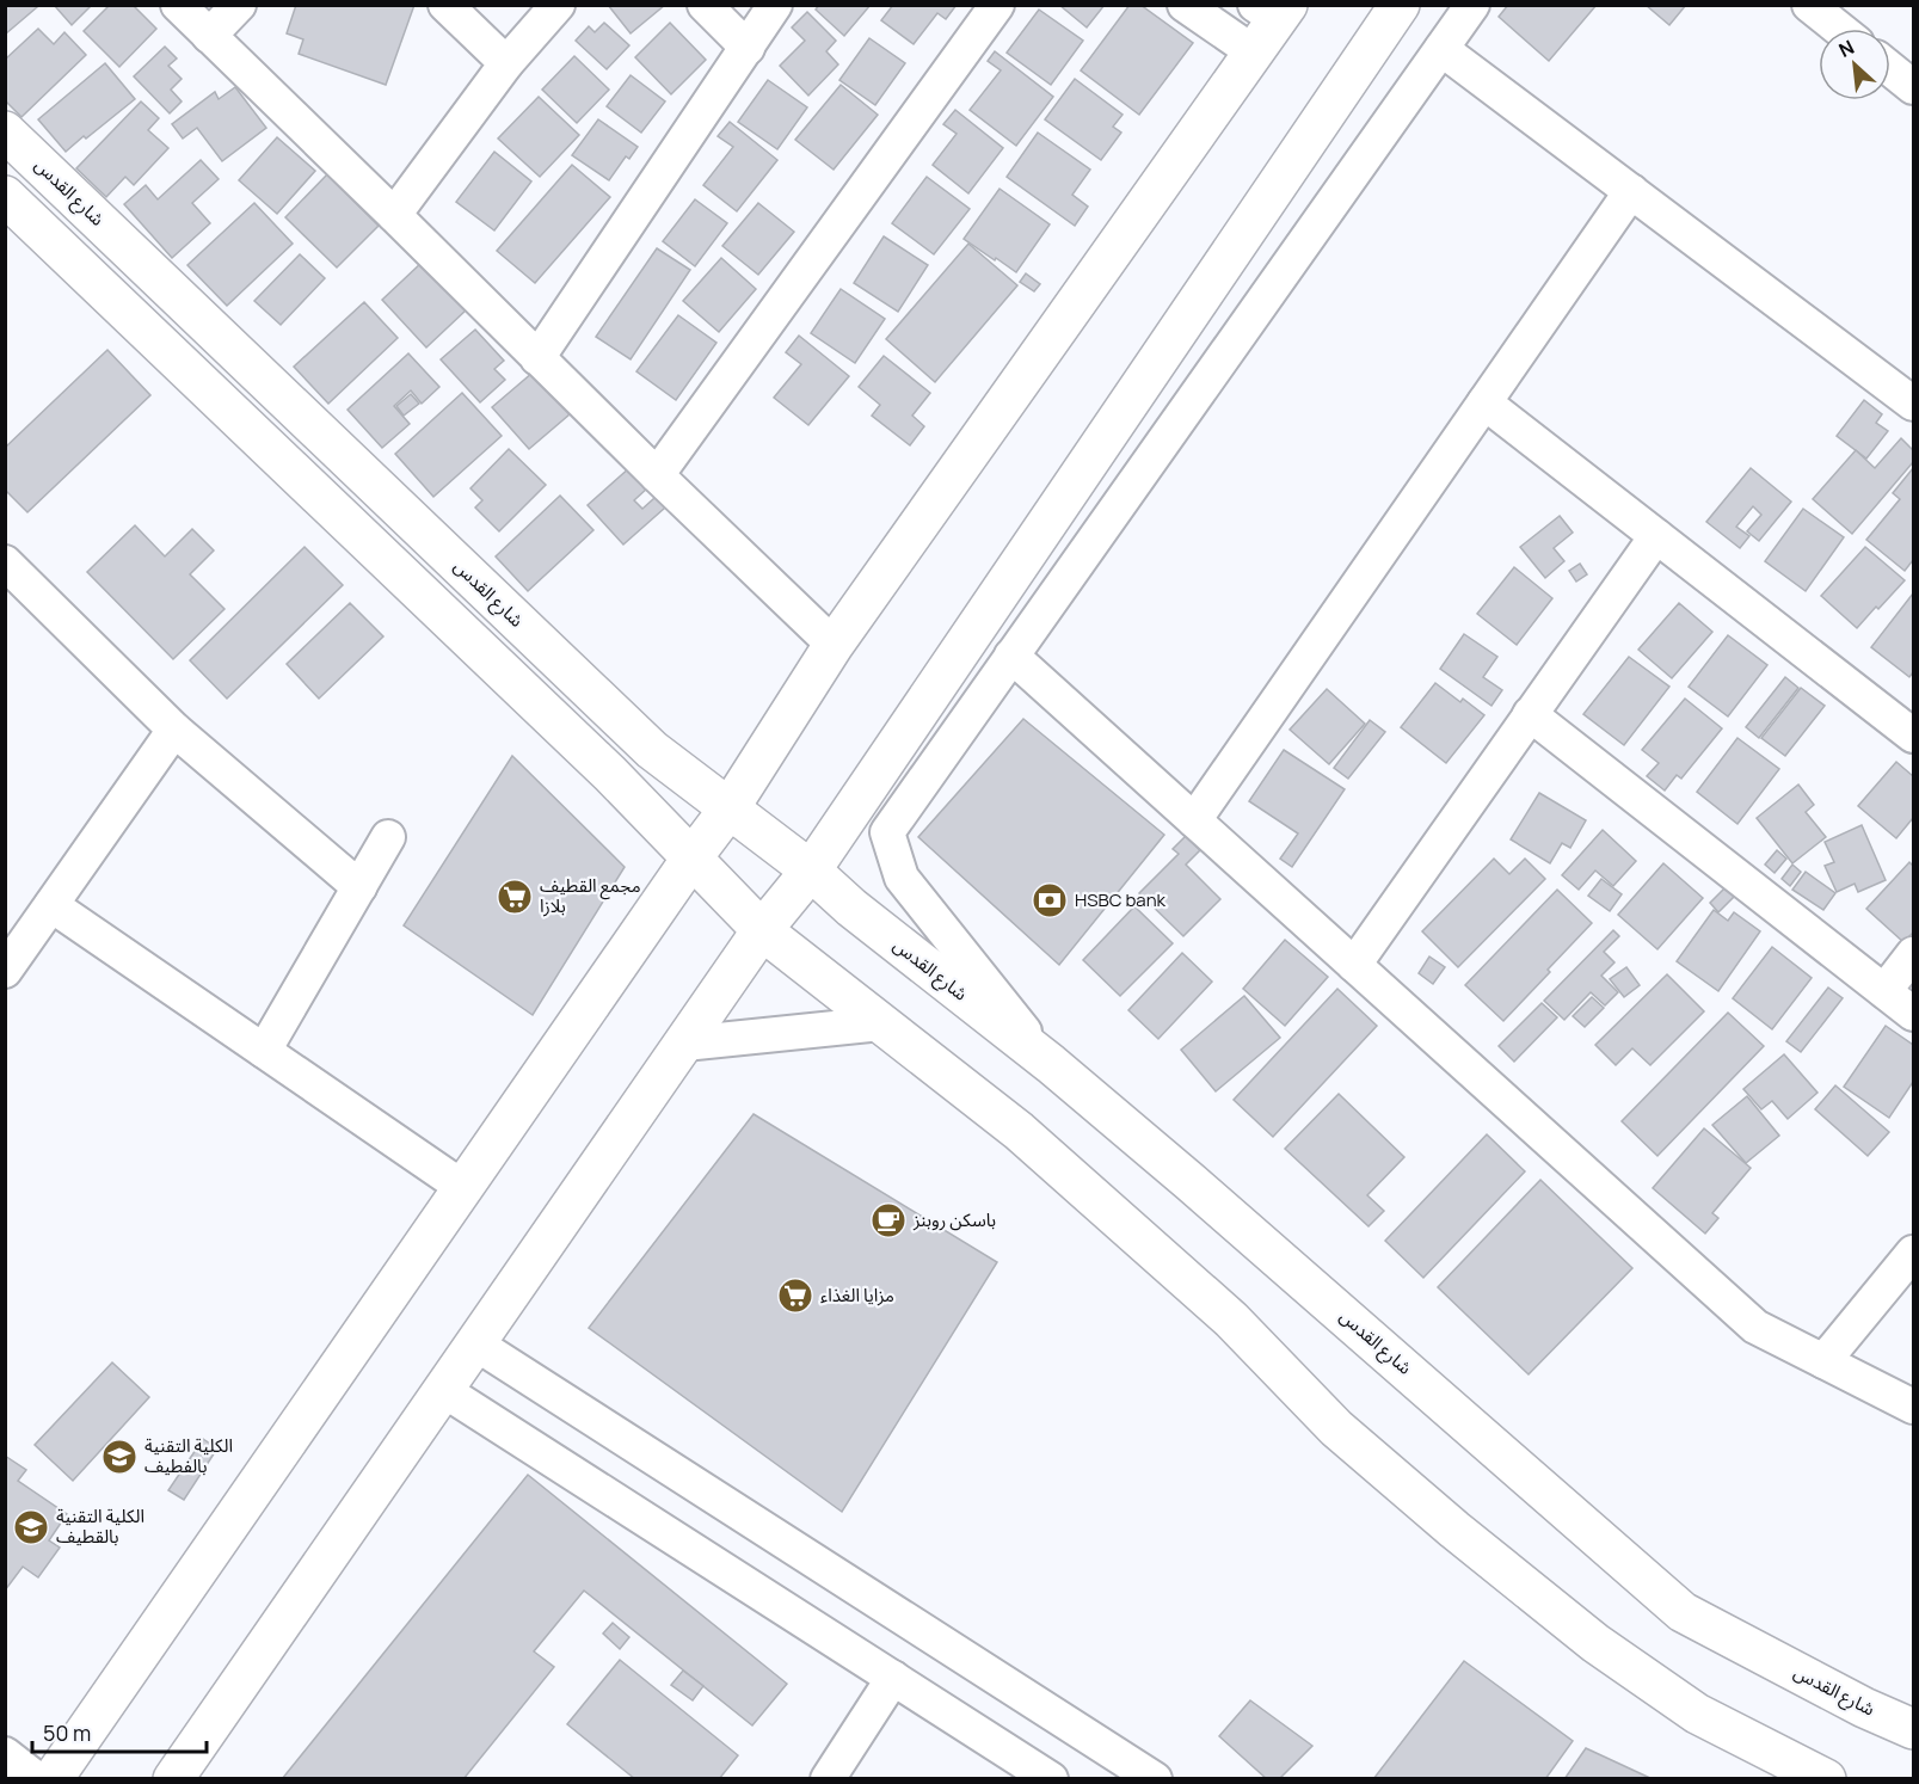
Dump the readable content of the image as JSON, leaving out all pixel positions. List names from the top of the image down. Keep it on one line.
{"streets":{"main road":["شارع القدس"]},"places":{"supermarket":["مجمع القطيف بلازا","مزايا الغذاء"],"bank":["HSBC bank"],"cafe":["باسكن روبنز"],"school or university":["الكلية التقنية بالفطيف","الكلية التقنية بالقطيف"]},"scale_bar":"50 m","north":"top left"}
